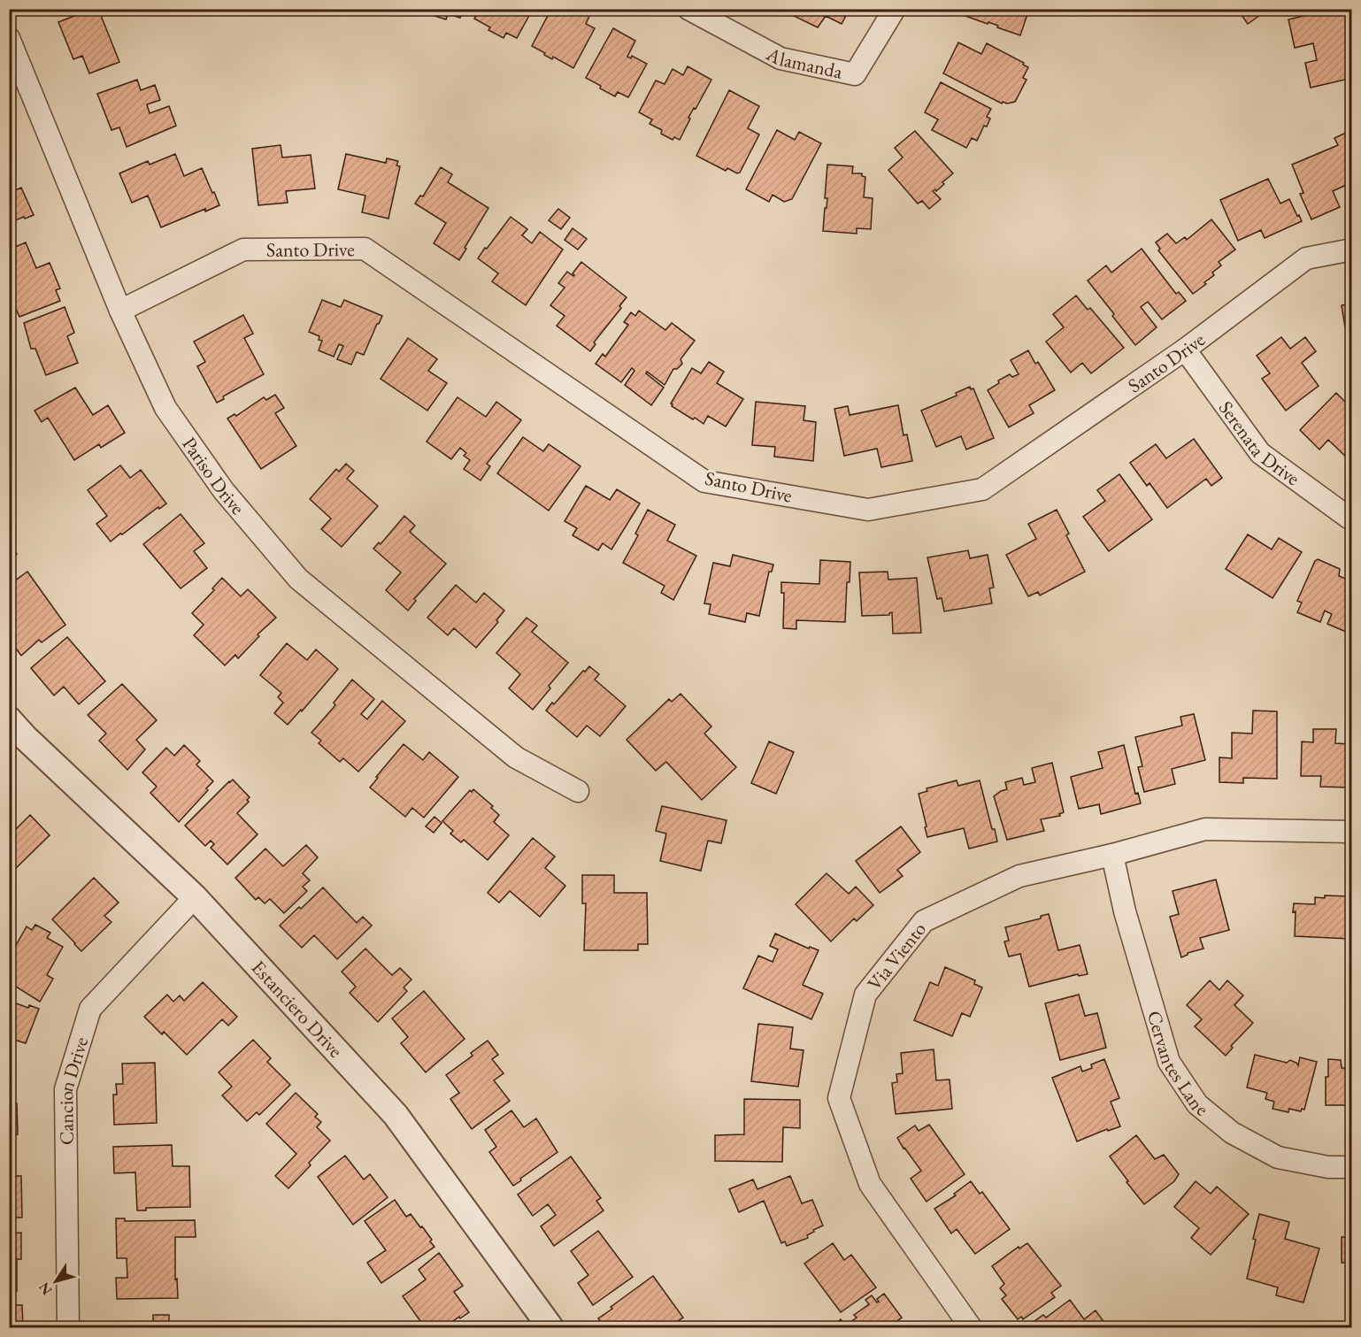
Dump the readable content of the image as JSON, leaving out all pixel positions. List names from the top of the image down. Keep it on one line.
{"streets":{"street":["Alamanda","Santo Drive","Serenata Drive","Pariso Drive","Via Viento","Estanciero Drive","Cervantes Lane","Cancion Drive"]},"crossings":[["Santo Drive","Serenata Drive"],["Santo Drive","Pariso Drive"],["Via Viento","Cervantes Lane"],["Estanciero Drive","Cancion Drive"]],"north":"bottom left"}
